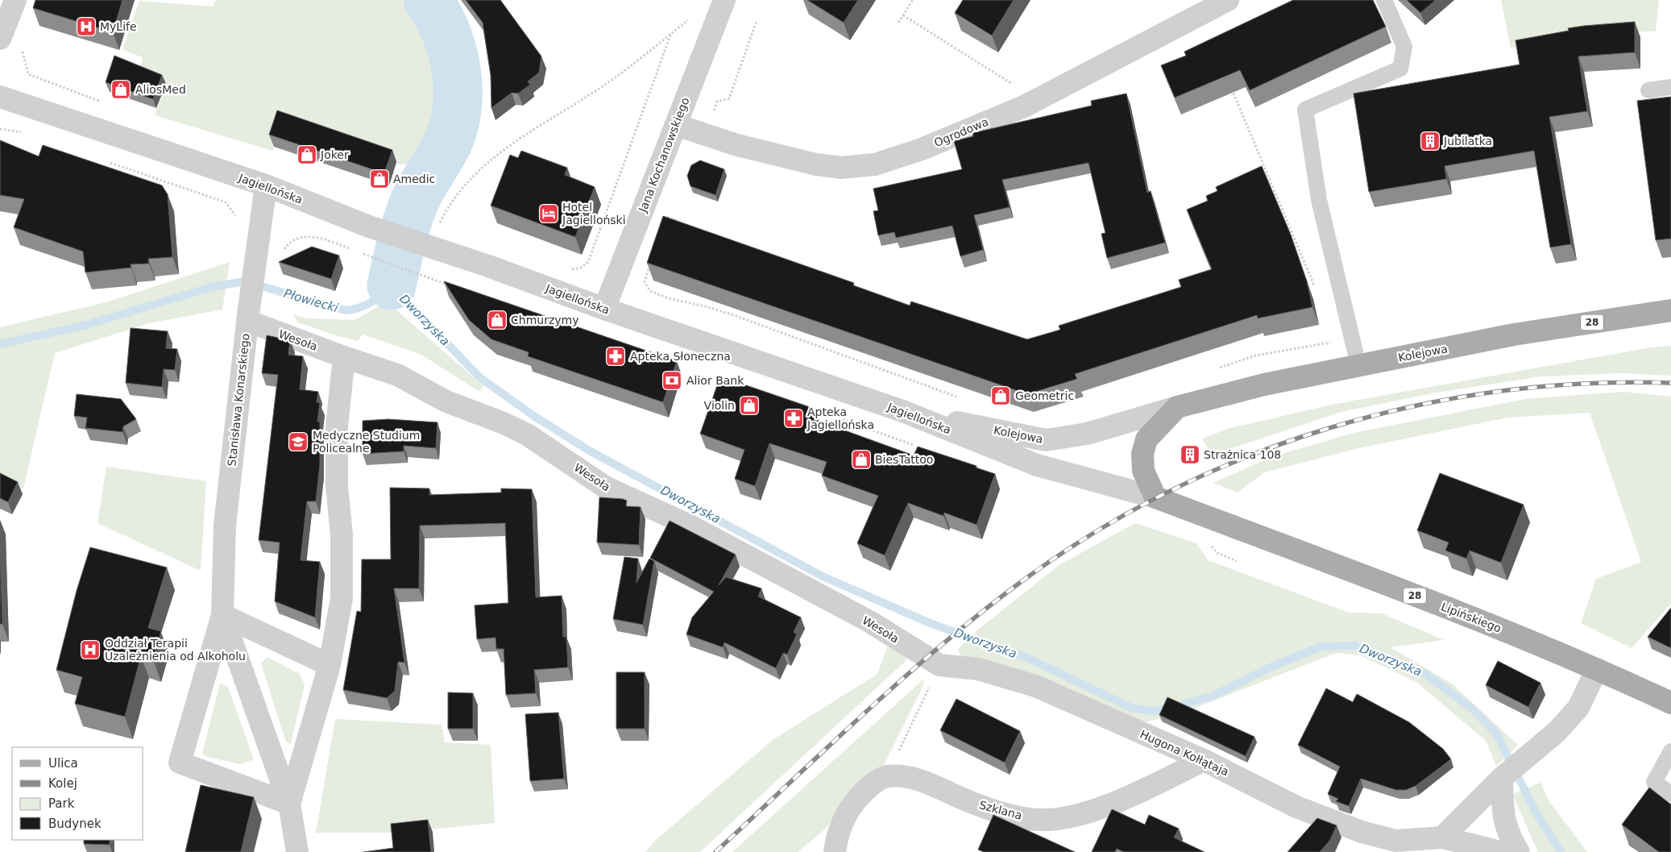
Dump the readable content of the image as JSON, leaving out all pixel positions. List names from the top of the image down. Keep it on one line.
{"streets":{"main road":["28","Kolejowa","Lipińskiego"],"street":["Ogrodowa","Jana Kochanowskiego","Jagiellońska","Wesoła","Stanisława Konarskiego","Hugona Kołłątaja","Szklana"]},"crossings":[["Ogrodowa","Jana Kochanowskiego"],["Jana Kochanowskiego","Jagiellońska"],["Jagiellońska","Kolejowa"],["Jagiellońska","Stanisława Konarskiego"],["Jagiellońska","Lipińskiego"],["Wesoła","Stanisława Konarskiego"],["Wesoła","Hugona Kołłątaja"],["Hugona Kołłątaja","Szklana"]],"water":["Płowiecki","Dworzyska"],"places":{"hospital":["MyLife","Oddział Terapii Uzależnienia od Alkoholu"],"shop":["AliosMed","Joker","Amedic","Chmurzymy","Geometric","Violin","BiesTattoo"],"building":["Jubilatka","Strażnica 108"],"hotel":["Hotel Jagielloński"],"pharmacy":["Apteka Słoneczna","Apteka Jagiellońska"],"bank":["Alior Bank"],"school or university":["Medyczne Studium Policealne"]},"legend":["Ulica","Kolej","Park","Budynek"]}
